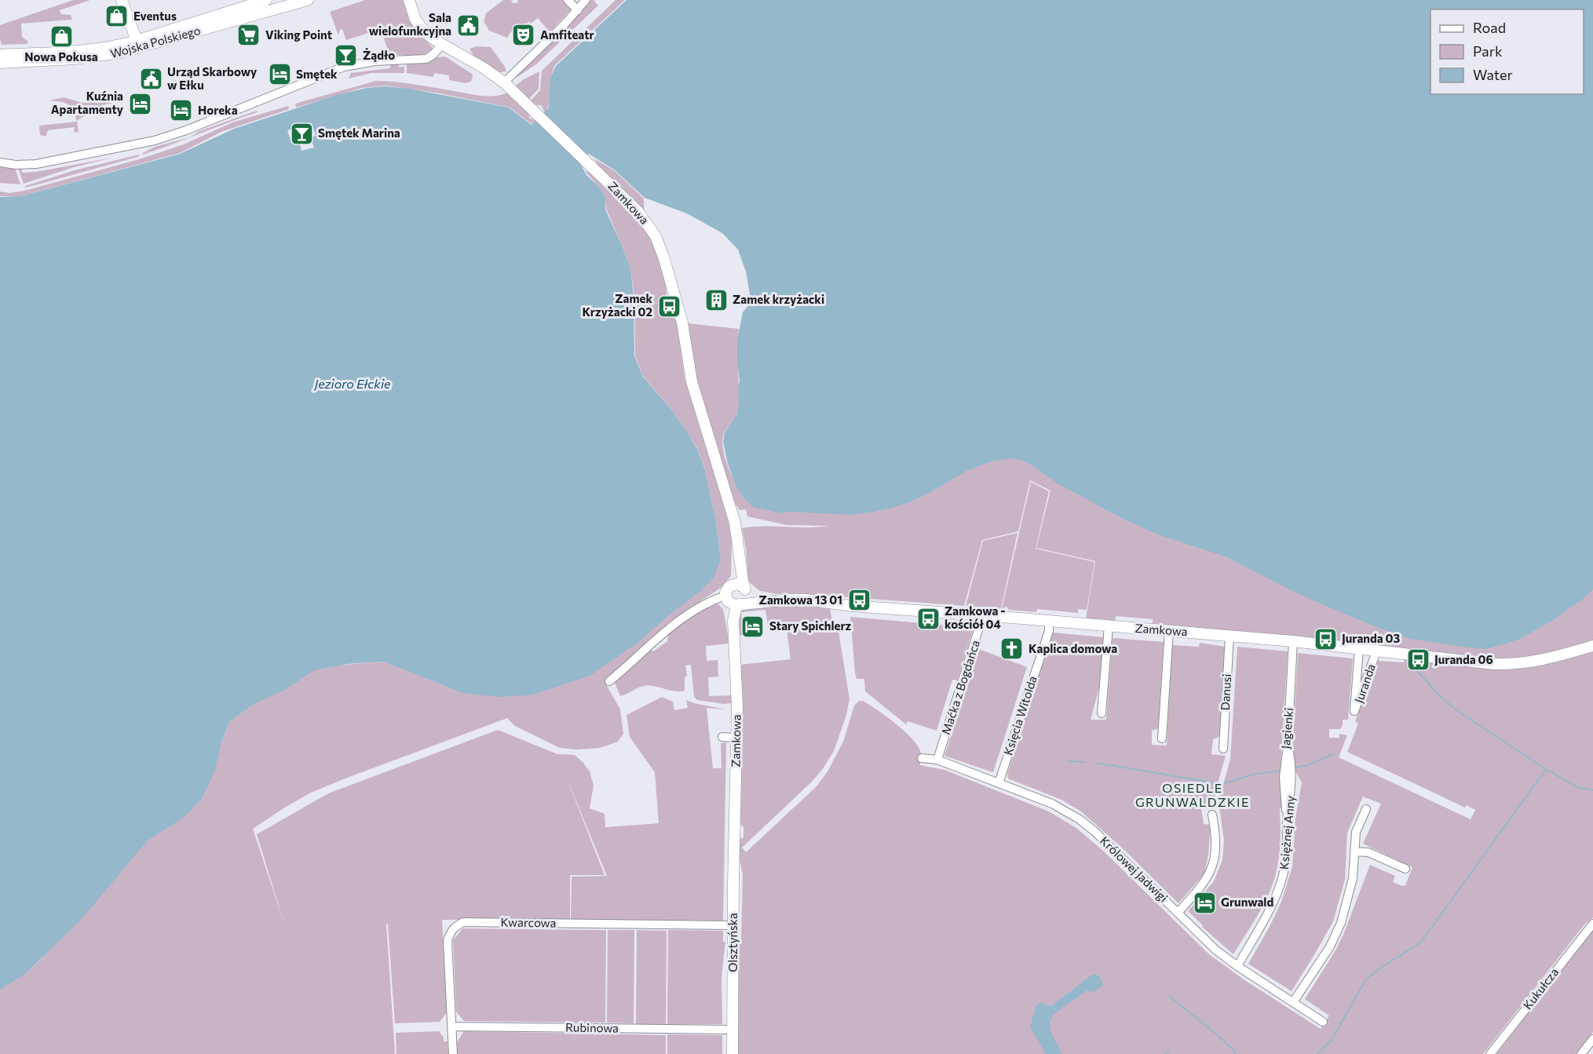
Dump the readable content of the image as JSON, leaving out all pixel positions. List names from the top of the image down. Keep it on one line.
{"streets":{"street":["Wojska Polskiego","Zamkowa","Juranda","Maćka z Bogdańca","Danusi","Księcia Witolda","Jagienki","Księżnej Anny","Królowej Jadwigi","Kwarcowa","Olsztyńska","Kukułcza","Rubinowa"]},"crossings":[["Zamkowa","Juranda"],["Zamkowa","Maćka z Bogdańca"],["Zamkowa","Danusi"],["Zamkowa","Księcia Witolda"],["Zamkowa","Jagienki"],["Zamkowa","Olsztyńska"],["Maćka z Bogdańca","Królowej Jadwigi"],["Księcia Witolda","Królowej Jadwigi"],["Jagienki","Księżnej Anny"],["Księżnej Anny","Królowej Jadwigi"],["Kwarcowa","Olsztyńska"],["Kwarcowa","Rubinowa"],["Olsztyńska","Rubinowa"]],"districts":["OSIEDLE GRUNWALDZKIE"],"water":["Jezioro Ełckie"],"places":{"shop":["Eventus","Nowa Pokusa"],"public building":["Sala wielofunkcyjna","Urząd Skarbowy w Ełku"],"supermarket":["Viking Point"],"theatre":["Amfiteatr"],"bar":["Żądło","Smętek Marina"],"hotel":["Smętek","Kuźnia Apartamenty","Horeka","Stary Spichlerz","Grunwald"],"building":["Zamek krzyżacki"],"bus stop":["Zamek Krzyżacki 02","Zamkowa 13 01","Zamkowa - kościół 04","Juranda 03","Juranda 06"],"church":["Kaplica domowa"]},"legend":["Road","Park","Water"]}
